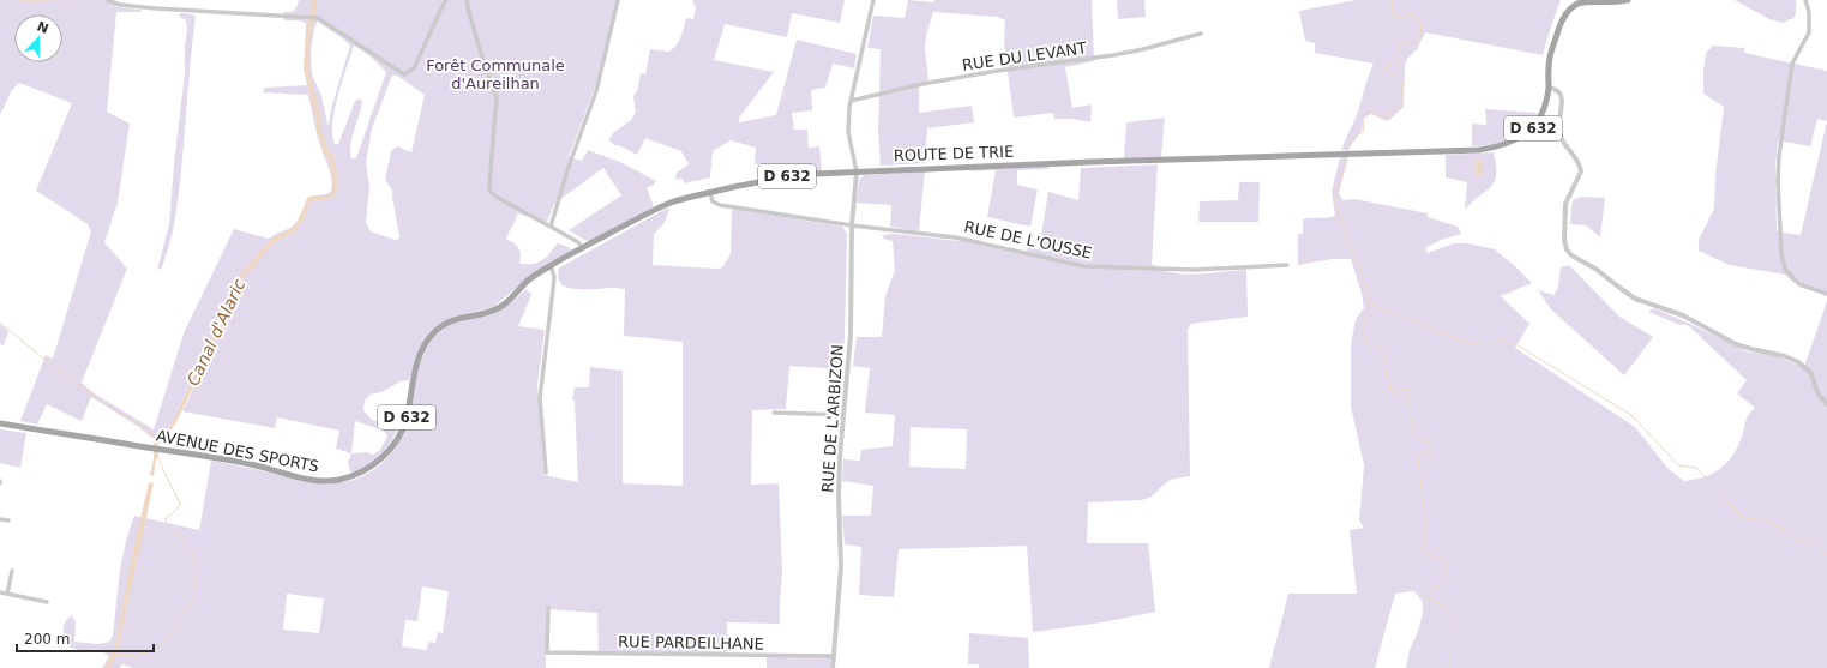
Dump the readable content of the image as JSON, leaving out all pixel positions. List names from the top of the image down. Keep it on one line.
{"streets":{"main road":["D 632","ROUTE DE TRIE","AVENUE DES SPORTS"],"street":["RUE DU LEVANT","RUE DE L'OUSSE","RUE DE L'ARBIZON","RUE PARDEILHANE"]},"crossings":[["D 632","ROUTE DE TRIE"],["D 632","AVENUE DES SPORTS"],["ROUTE DE TRIE","RUE DE L'OUSSE"],["ROUTE DE TRIE","RUE DE L'ARBIZON"],["RUE DE L'OUSSE","RUE DE L'ARBIZON"],["RUE DE L'ARBIZON","RUE PARDEILHANE"]],"water":["Canal d'Alaric"],"parks":["Forêt Communale d'Aureilhan"],"scale_bar":"200 m","north":"top"}
